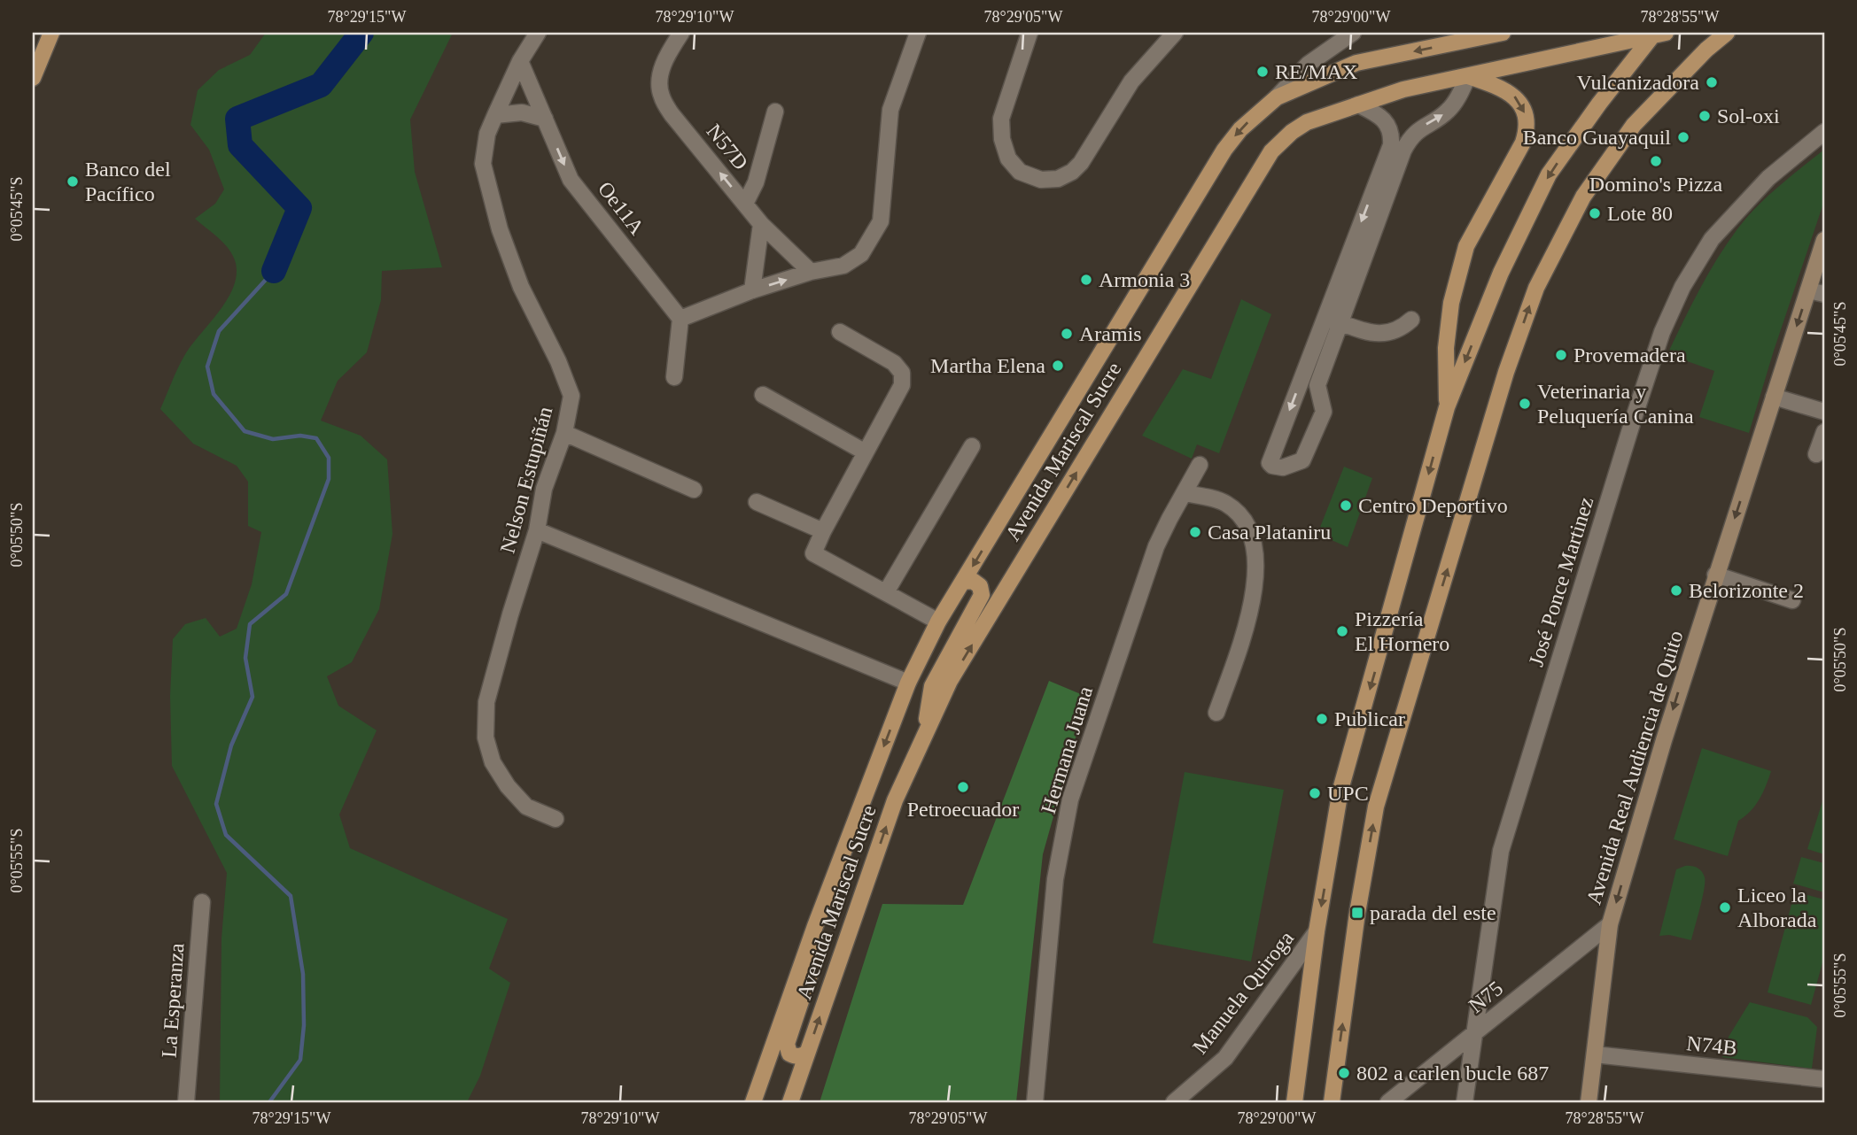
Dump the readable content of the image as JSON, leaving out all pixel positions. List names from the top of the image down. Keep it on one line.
{"streets":{"main road":["Avenida Mariscal Sucre","Avenida Real Audiencia de Quito"],"street":["N57D","Oe11A","Nelson Estupiñán","José Ponce Martinez","Hermana Juana","Manuela Quiroga","N75","La Esperanza","N74B"]},"crossings":[["Oe11A","Nelson Estupiñán"],["José Ponce Martinez","N75"],["Avenida Real Audiencia de Quito","N75"],["Avenida Real Audiencia de Quito","N74B"]],"one_way":["N57D","Oe11A","Avenida Real Audiencia de Quito"],"places":{"other":["RE/MAX","Vulcanizadora","Sol-oxi","Banco Guayaquil","Domino's Pizza","Banco del Pacífico","Lote 80","Armonia 3","Aramis","Provemadera","Martha Elena","Veterinaria y Peluquería Canina","Centro Deportivo","Casa Plataniru","Belorizonte 2","Pizzería El Hornero","Publicar","Petroecuador","UPC","Liceo la Alborada","802 a carlen bucle 687"],"transit":["parada del este"]},"coordinates":["78°29'15\"W","78°29'10\"W","78°29'05\"W","78°29'00\"W","78°28'55\"W","0°05'45\"S","0°05'50\"S","0°05'55\"S"]}
